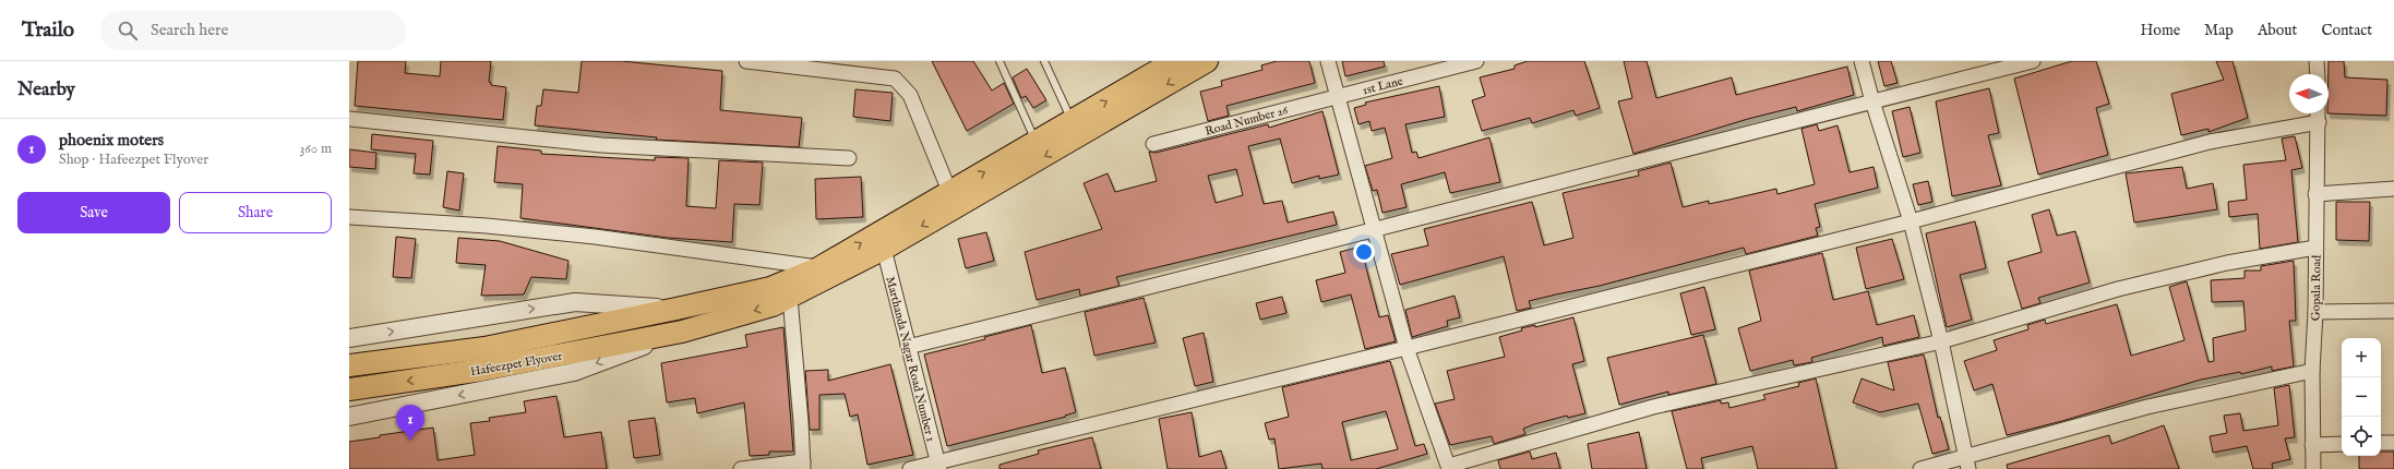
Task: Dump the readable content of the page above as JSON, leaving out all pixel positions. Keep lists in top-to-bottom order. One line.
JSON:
{"streets":{"main road":["Hafeezpet Flyover"],"street":["1st Lane","Road Number 26","Gopala Road","Marthanda Nagar Road Number 1"]},"crossings":[["1st Lane","Road Number 26"],["Marthanda Nagar Road Number 1","Hafeezpet Flyover"]],"north":"left","page":{"header":"Trailo","search":"Search here","nav":["Home","Map","About","Contact"],"heading":"Nearby","list":[{"mark":"1","name":"phoenix moters","note":"Shop · Hafeezpet Flyover","value":"360 m"}],"buttons":["Save","Share"],"map_buttons":["+","−"],"pins":"1"}}
